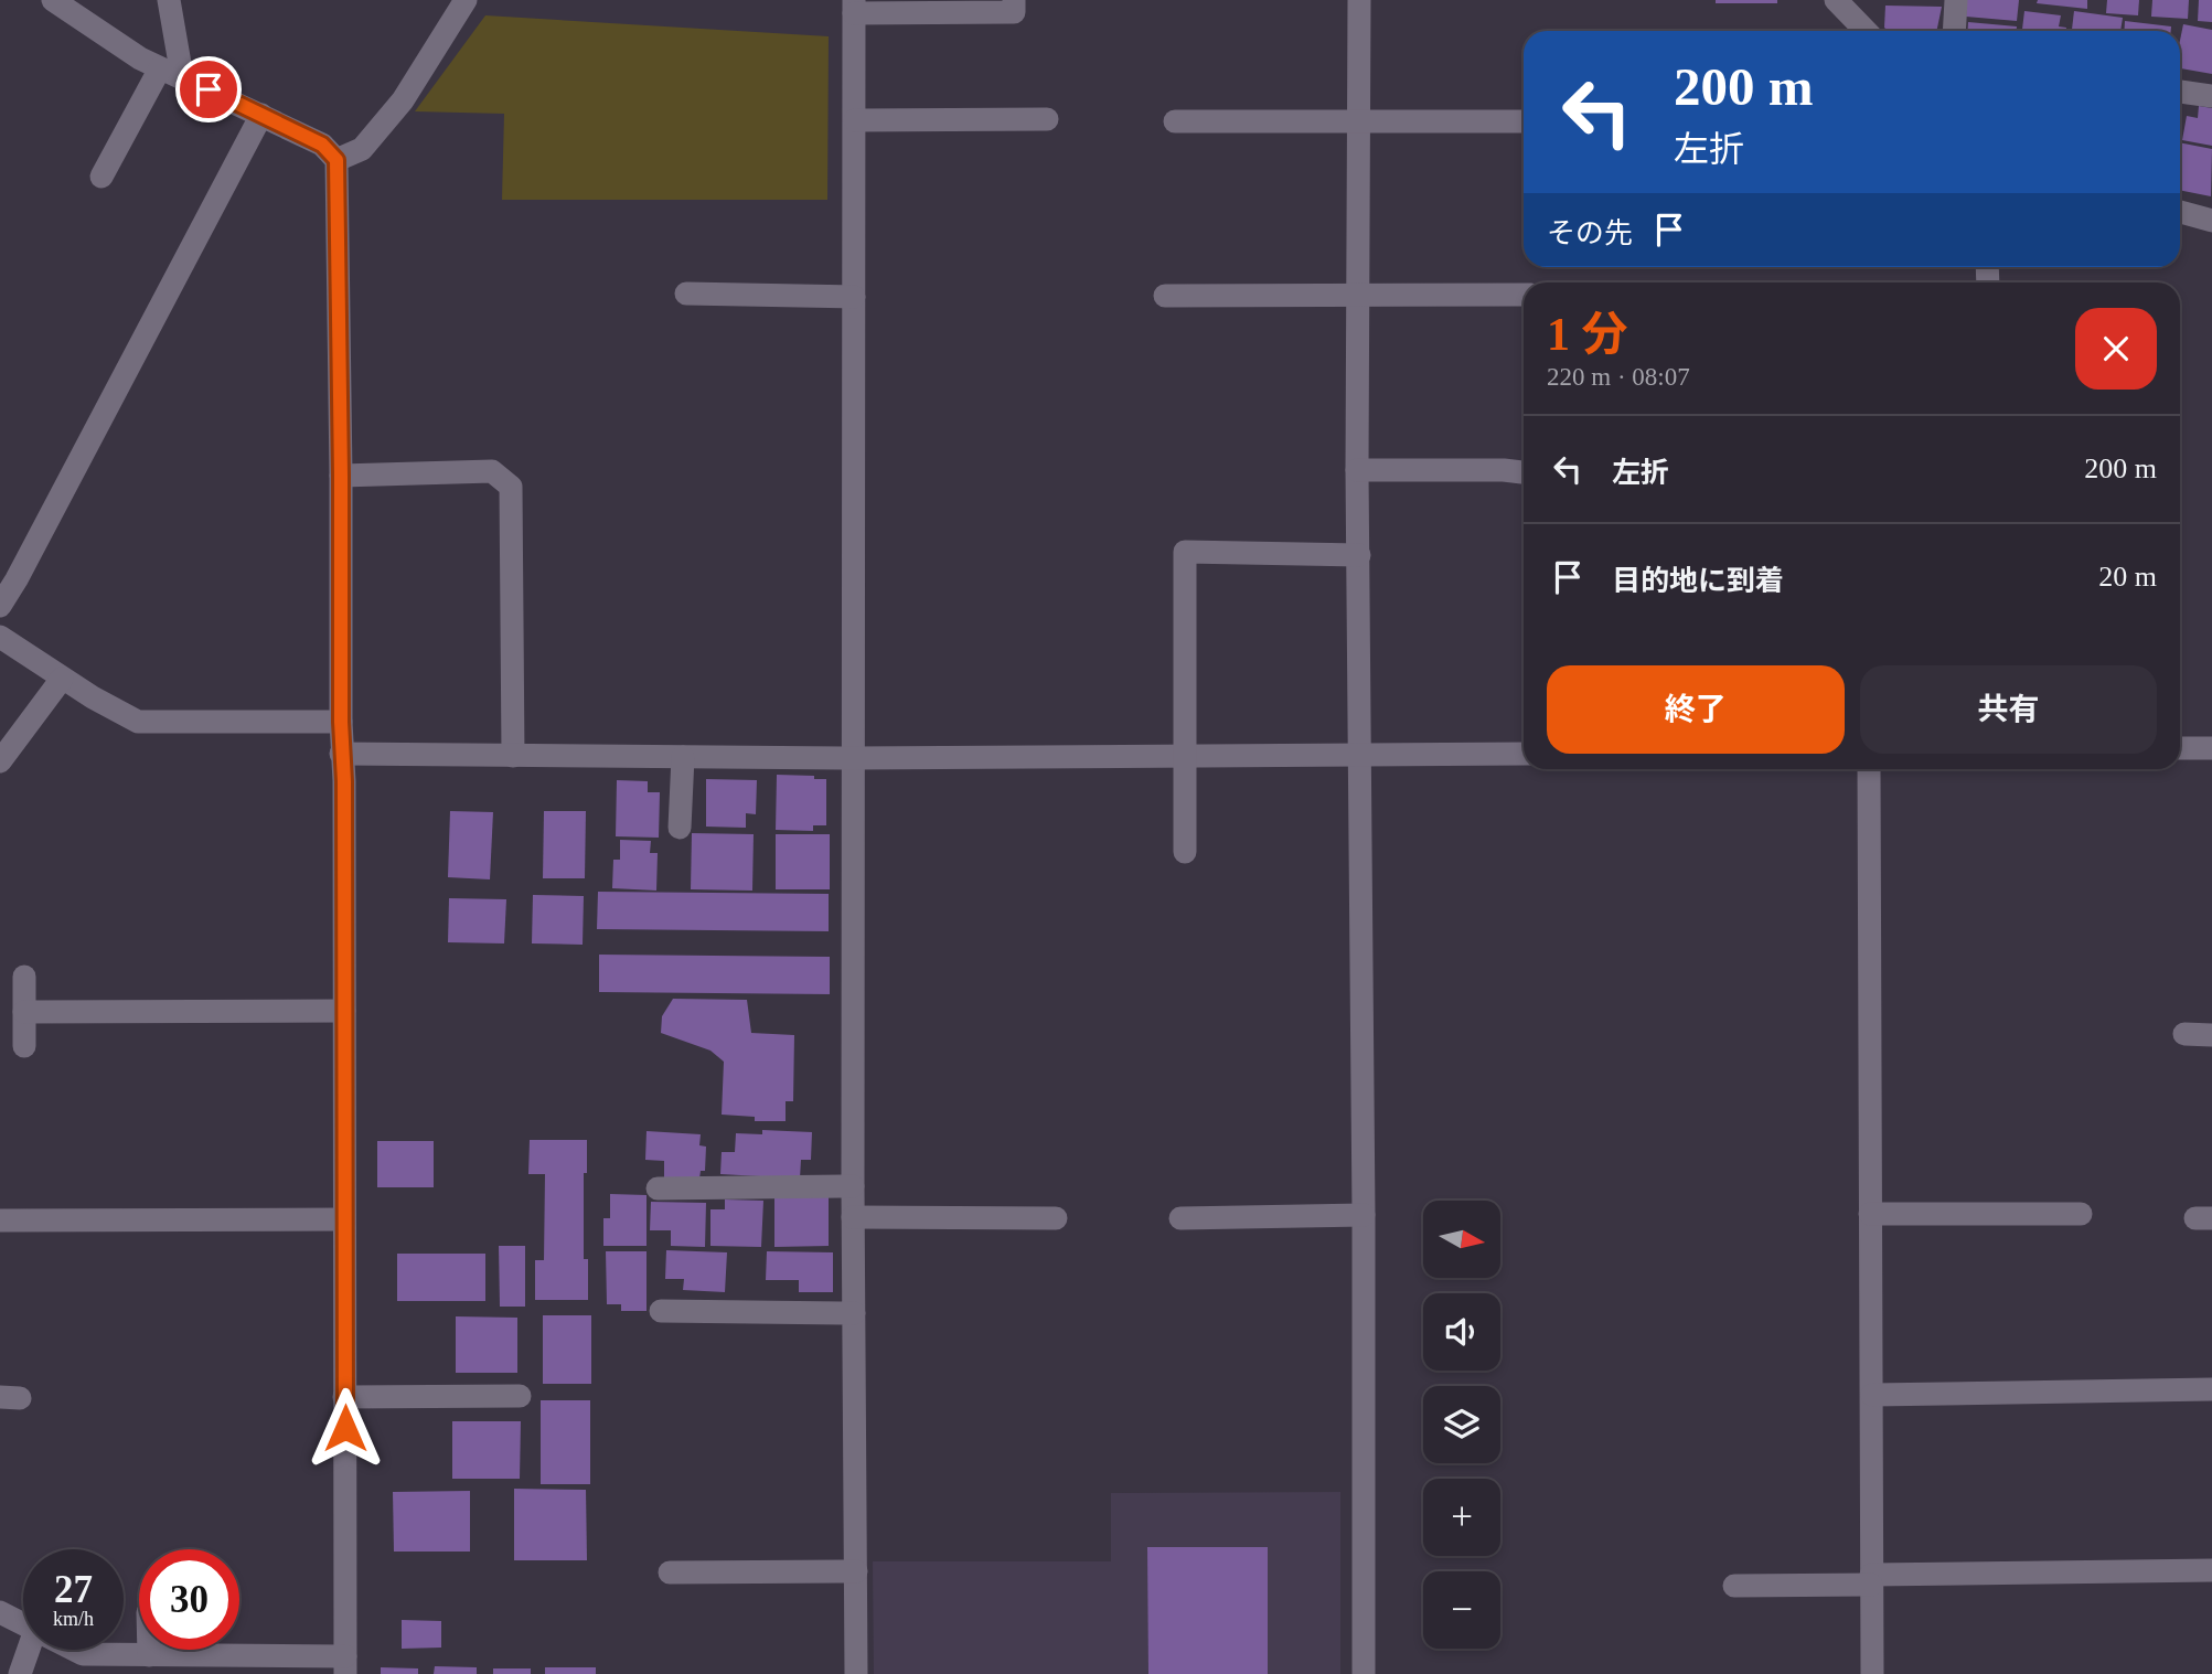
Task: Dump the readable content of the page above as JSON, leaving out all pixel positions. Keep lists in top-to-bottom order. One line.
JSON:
{"north":"right","page":{"turn":["200 m","左折"],"then":"その先","heading":["1 分","220 m · 08:07"],"list":[{"name":"左折","value":"200 m"},{"name":"目的地に到着","value":"20 m"}],"buttons":["終了","共有"],"map_buttons":["+","−"],"speed":"27 km/h","limit":"30"}}
